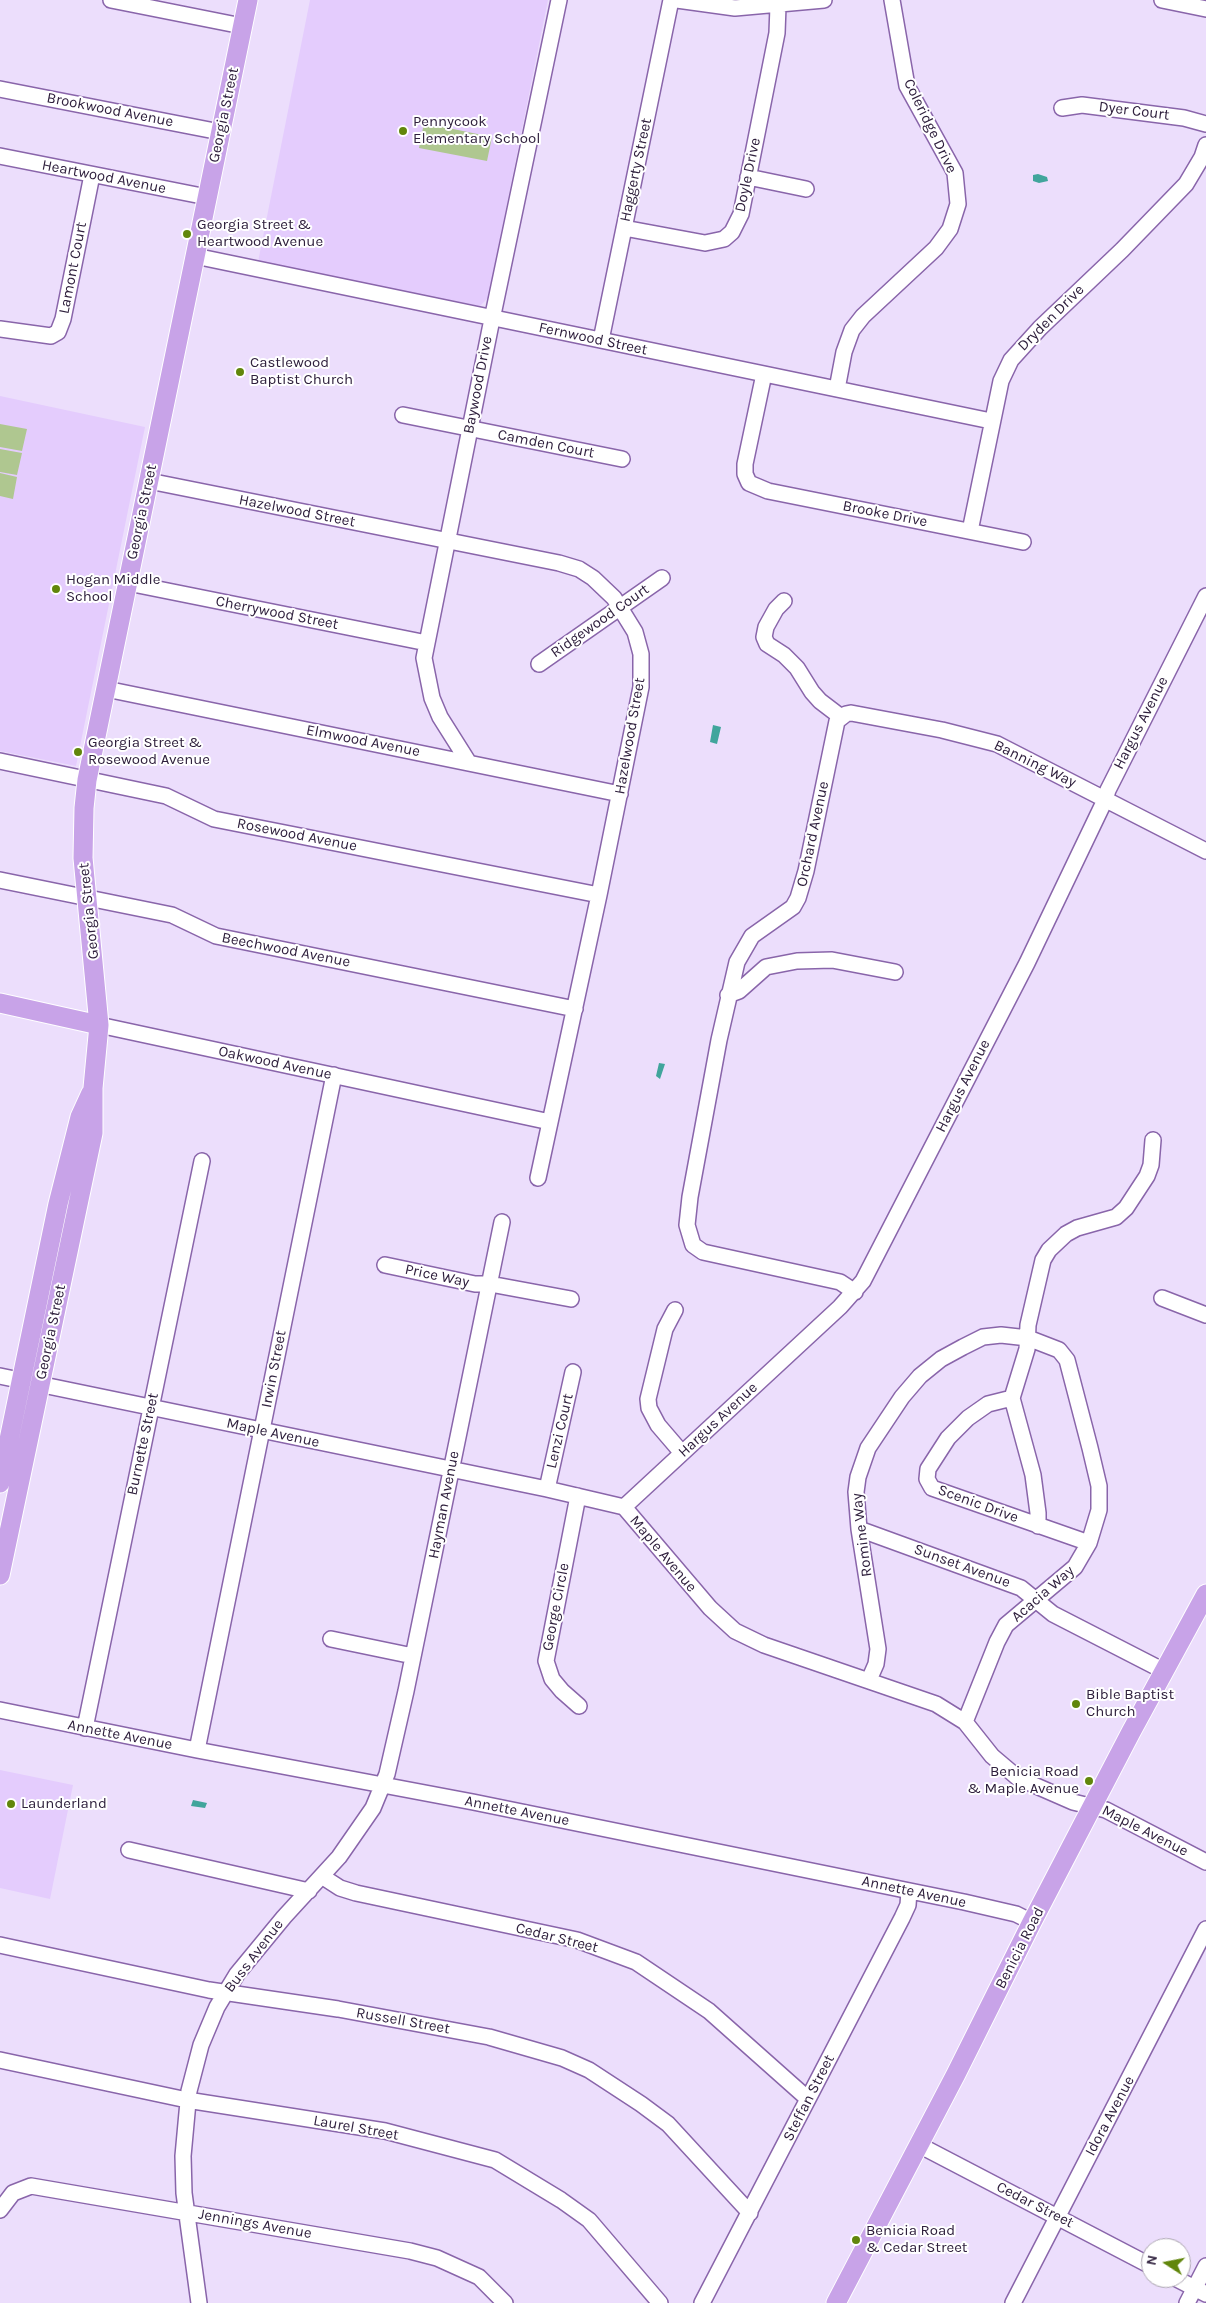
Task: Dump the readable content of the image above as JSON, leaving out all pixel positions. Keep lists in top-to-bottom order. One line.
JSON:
{"streets":{"main road":["Georgia Street","Oakwood Avenue","Benicia Road"],"street":["Brookwood Avenue","Dyer Court","Coleridge Drive","Haggerty Street","Doyle Drive","Heartwood Avenue","Lamont Court","Dryden Drive","Fernwood Street","Baywood Drive","Camden Court","Hazelwood Street","Brooke Drive","Cherrywood Street","Ridgewood Court","Hargus Avenue","Elmwood Avenue","Banning Way","Orchard Avenue","Rosewood Avenue","Beechwood Avenue","Price Way","Irwin Street","Lenzi Court","Maple Avenue","Burnette Street","Scenic Drive","Hayman Avenue","Romine Way","Sunset Avenue","Acacia Way","George Circle","Annette Avenue","Cedar Street","Buss Avenue","Russell Street","Steffan Street","Idora Avenue","Laurel Street","Jennings Avenue"]},"crossings":[["Brookwood Avenue","Georgia Street"],["Georgia Street","Heartwood Avenue"],["Georgia Street","Fernwood Street"],["Georgia Street","Hazelwood Street"],["Georgia Street","Cherrywood Street"],["Georgia Street","Elmwood Avenue"],["Georgia Street","Rosewood Avenue"],["Georgia Street","Beechwood Avenue"],["Georgia Street","Oakwood Avenue"],["Georgia Street","Maple Avenue"],["Coleridge Drive","Fernwood Street"],["Haggerty Street","Doyle Drive"],["Haggerty Street","Fernwood Street"],["Heartwood Avenue","Lamont Court"],["Dryden Drive","Fernwood Street"],["Dryden Drive","Brooke Drive"],["Fernwood Street","Baywood Drive"],["Fernwood Street","Brooke Drive"],["Baywood Drive","Camden Court"],["Baywood Drive","Hazelwood Street"],["Baywood Drive","Cherrywood Street"],["Baywood Drive","Elmwood Avenue"],["Hazelwood Street","Ridgewood Court"],["Hazelwood Street","Elmwood Avenue"],["Hazelwood Street","Rosewood Avenue"],["Hazelwood Street","Beechwood Avenue"],["Hazelwood Street","Oakwood Avenue"],["Hargus Avenue","Banning Way"],["Hargus Avenue","Orchard Avenue"],["Hargus Avenue","Maple Avenue"],["Banning Way","Orchard Avenue"],["Oakwood Avenue","Irwin Street"],["Price Way","Hayman Avenue"],["Irwin Street","Maple Avenue"],["Irwin Street","Annette Avenue"],["Lenzi Court","Maple Avenue"],["Maple Avenue","Burnette Street"],["Maple Avenue","Hayman Avenue"],["Maple Avenue","Romine Way"],["Maple Avenue","Acacia Way"],["Maple Avenue","George Circle"],["Maple Avenue","Benicia Road"],["Burnette Street","Annette Avenue"],["Scenic Drive","Acacia Way"],["Hayman Avenue","Annette Avenue"],["Hayman Avenue","Buss Avenue"],["Romine Way","Sunset Avenue"],["Romine Way","Acacia Way"],["Sunset Avenue","Acacia Way"],["Sunset Avenue","Benicia Road"],["Annette Avenue","Benicia Road"],["Annette Avenue","Buss Avenue"],["Annette Avenue","Steffan Street"],["Cedar Street","Benicia Road"],["Cedar Street","Buss Avenue"],["Cedar Street","Steffan Street"],["Cedar Street","Idora Avenue"],["Buss Avenue","Russell Street"],["Buss Avenue","Laurel Street"],["Buss Avenue","Jennings Avenue"],["Russell Street","Steffan Street"]],"places":["Pennycook Elementary School","Georgia Street & Heartwood Avenue","Castlewood Baptist Church","Hogan Middle School","Georgia Street & Rosewood Avenue","Bible Baptist Church","Benicia Road & Maple Avenue","Launderland","Benicia Road & Cedar Street"],"north":"left"}
